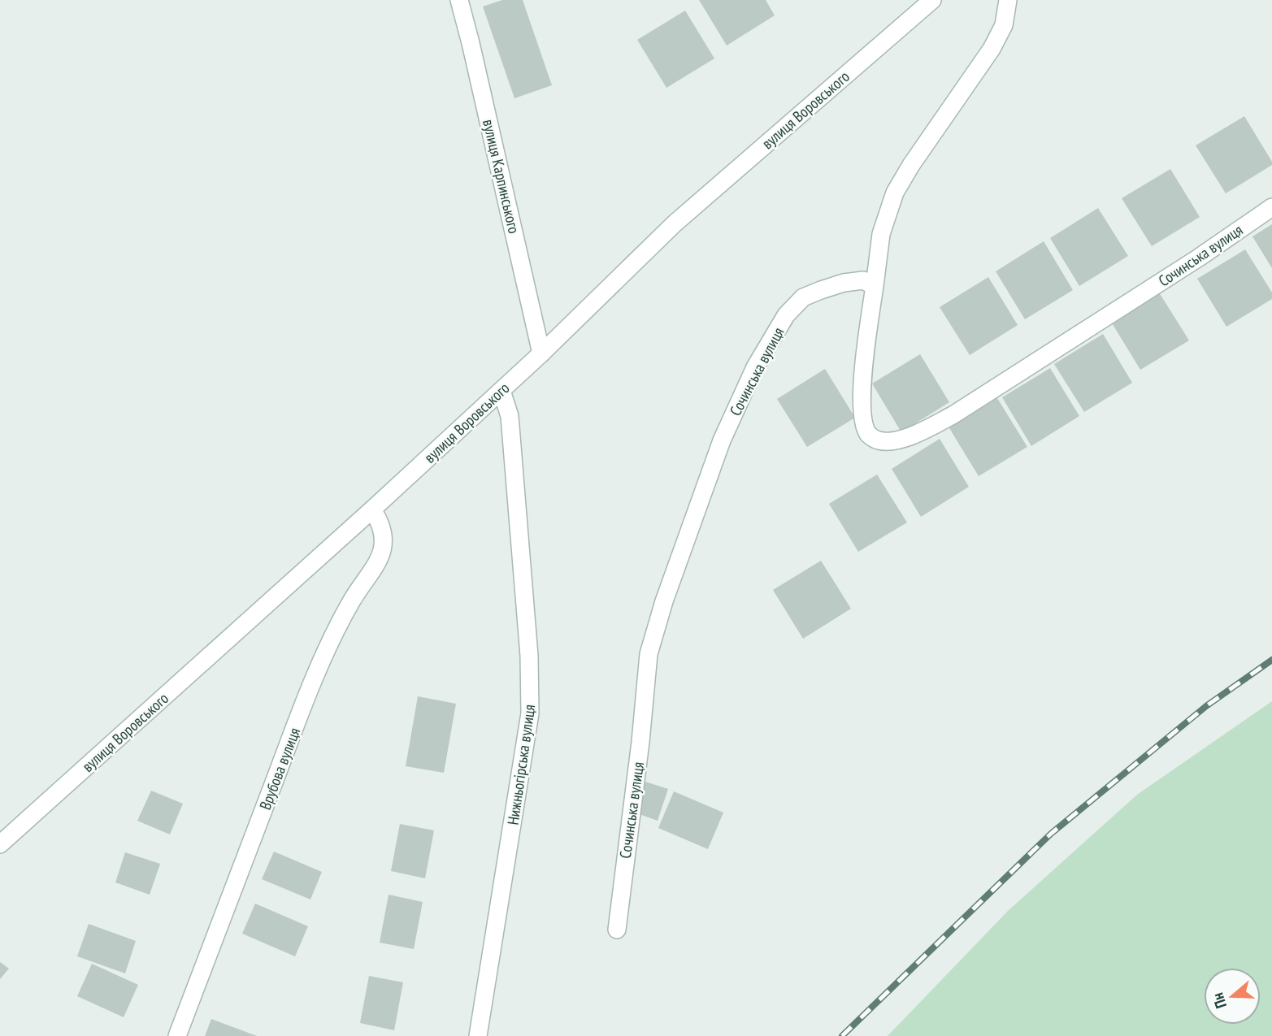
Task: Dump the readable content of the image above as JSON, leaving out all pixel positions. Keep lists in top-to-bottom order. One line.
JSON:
{"streets":{"street":["вулиця Воровського","вулиця Карпинського","Сочинська вулиця","Нижньогірська вулиця","Врубова вулиця"]},"crossings":[["вулиця Воровського","вулиця Карпинського"],["вулиця Воровського","Нижньогірська вулиця"],["вулиця Воровського","Врубова вулиця"]],"north":"left"}
